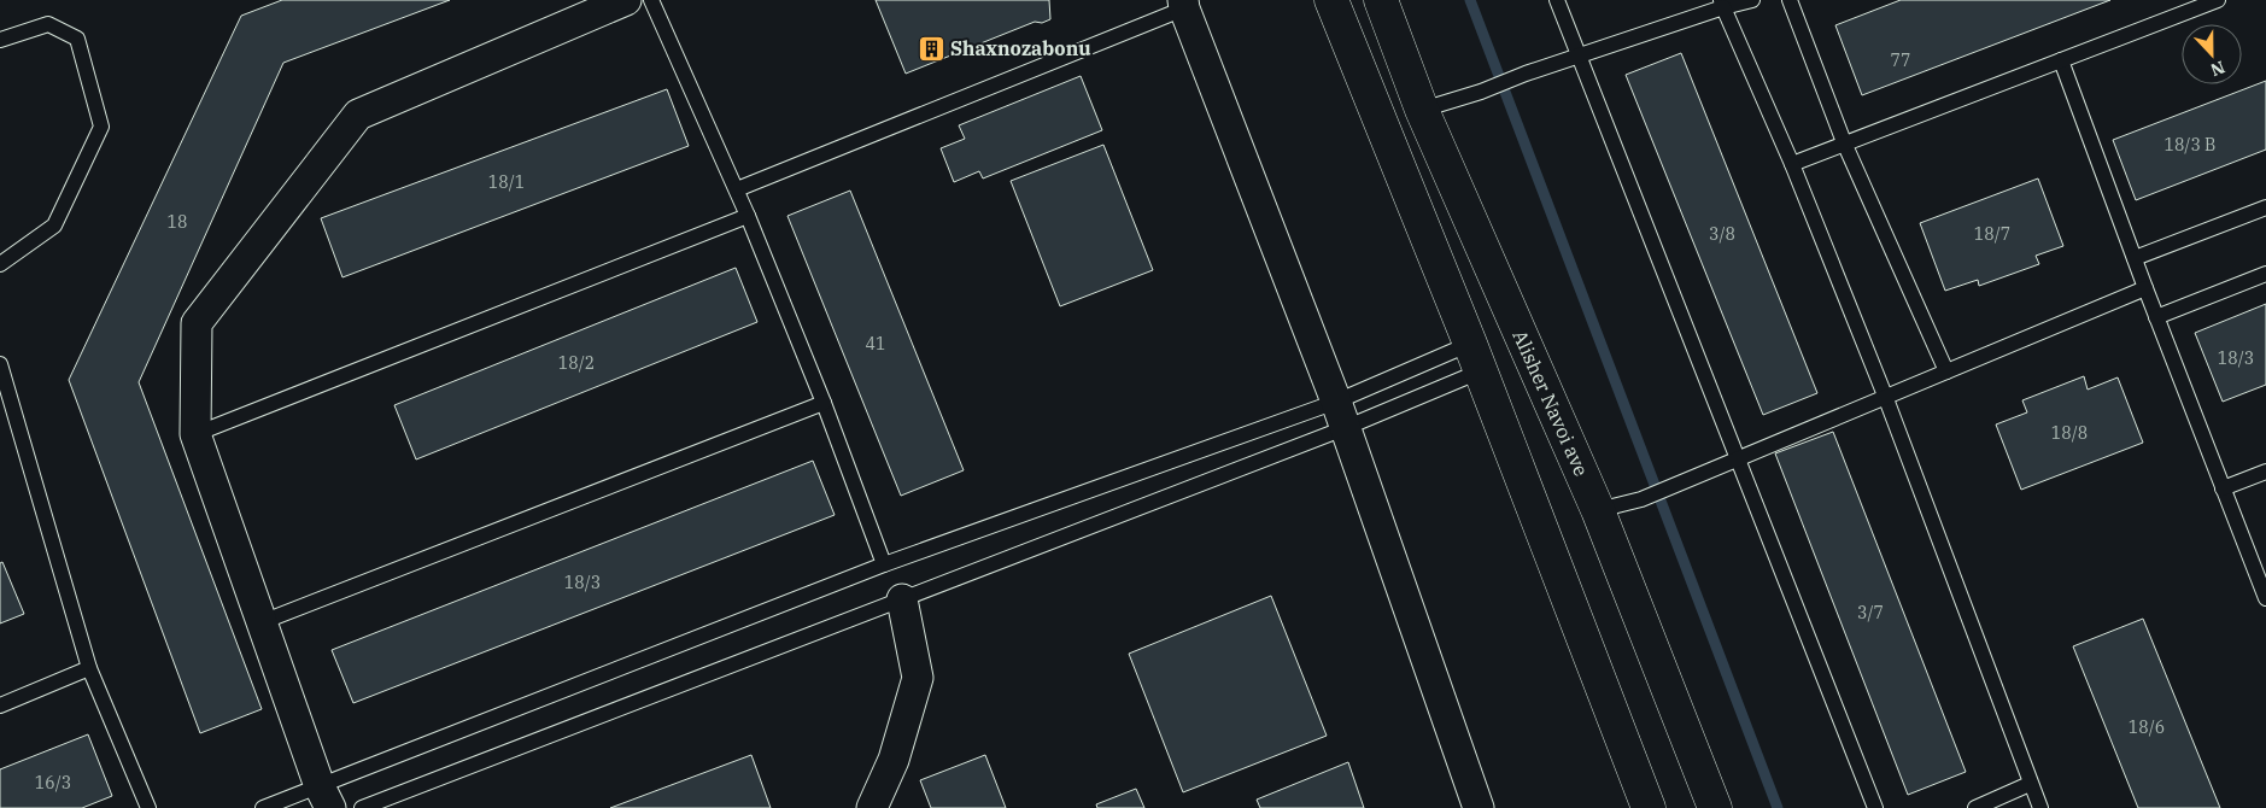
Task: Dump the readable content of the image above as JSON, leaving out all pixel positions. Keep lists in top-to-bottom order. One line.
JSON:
{"streets":{"main road":["Alisher Navoi ave"]},"places":{"building":["Shaxnozabonu"]},"house_numbers":["77","18/3 B","18/1","18","3/8","18/7","41","18/3","18/2","18/8","18/3","3/7","18/6","16/3"],"north":"bottom"}
